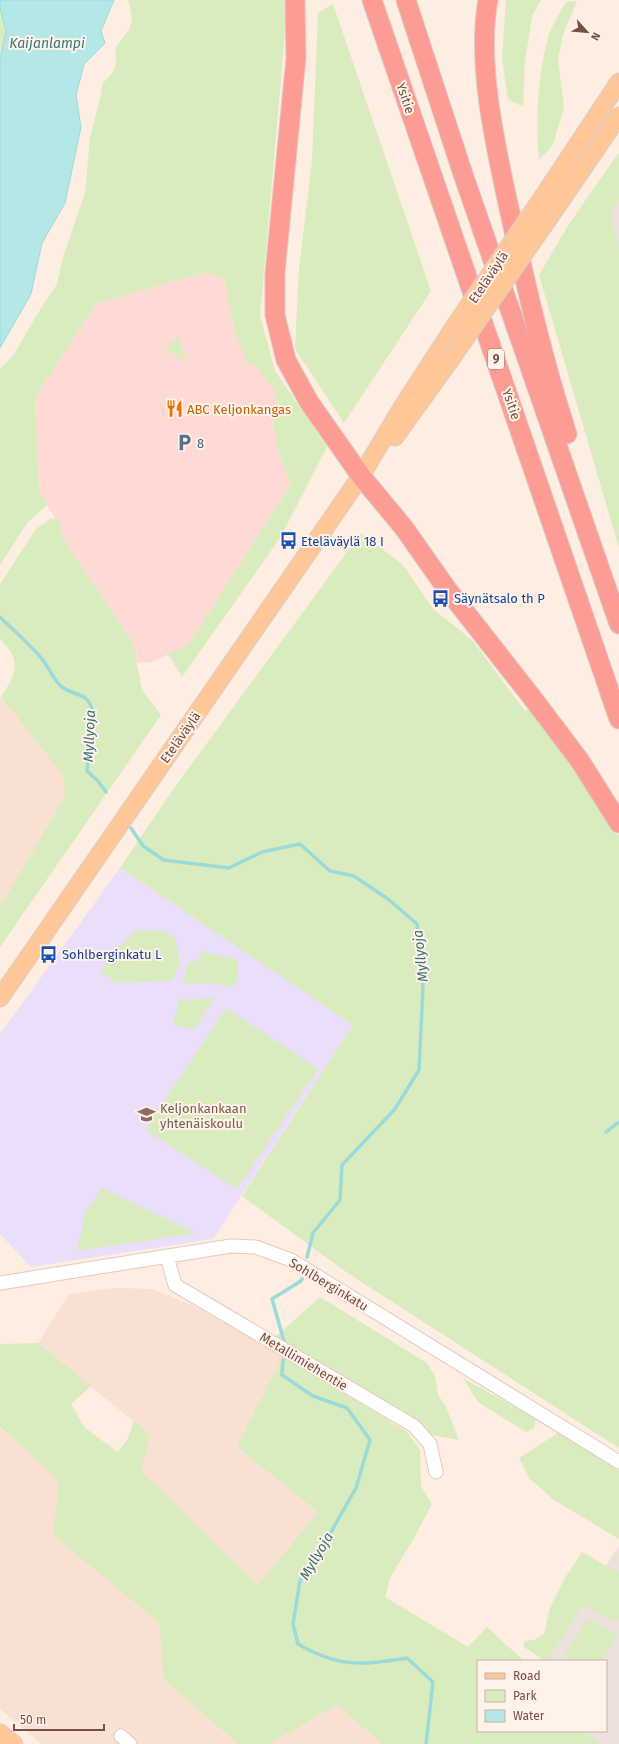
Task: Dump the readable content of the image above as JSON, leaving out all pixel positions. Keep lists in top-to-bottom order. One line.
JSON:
{"streets":{"highway":["Ysitie","9"],"main road":["Eteläväylä"],"street":["Sohlberginkatu","Metallimiehentie"]},"crossings":[["Sohlberginkatu","Metallimiehentie"]],"water":["Kaijanlampi","Myllyoja"],"places":{"restaurant":["ABC Keljonkangas"],"parking":["8"],"bus stop":["Eteläväylä 18 I","Säynätsalo th P","Sohlberginkatu L"],"school or university":["Keljonkankaan yhtenäiskoulu"]},"legend":["Road","Park","Water"],"scale_bar":"50 m","north":"bottom right"}
